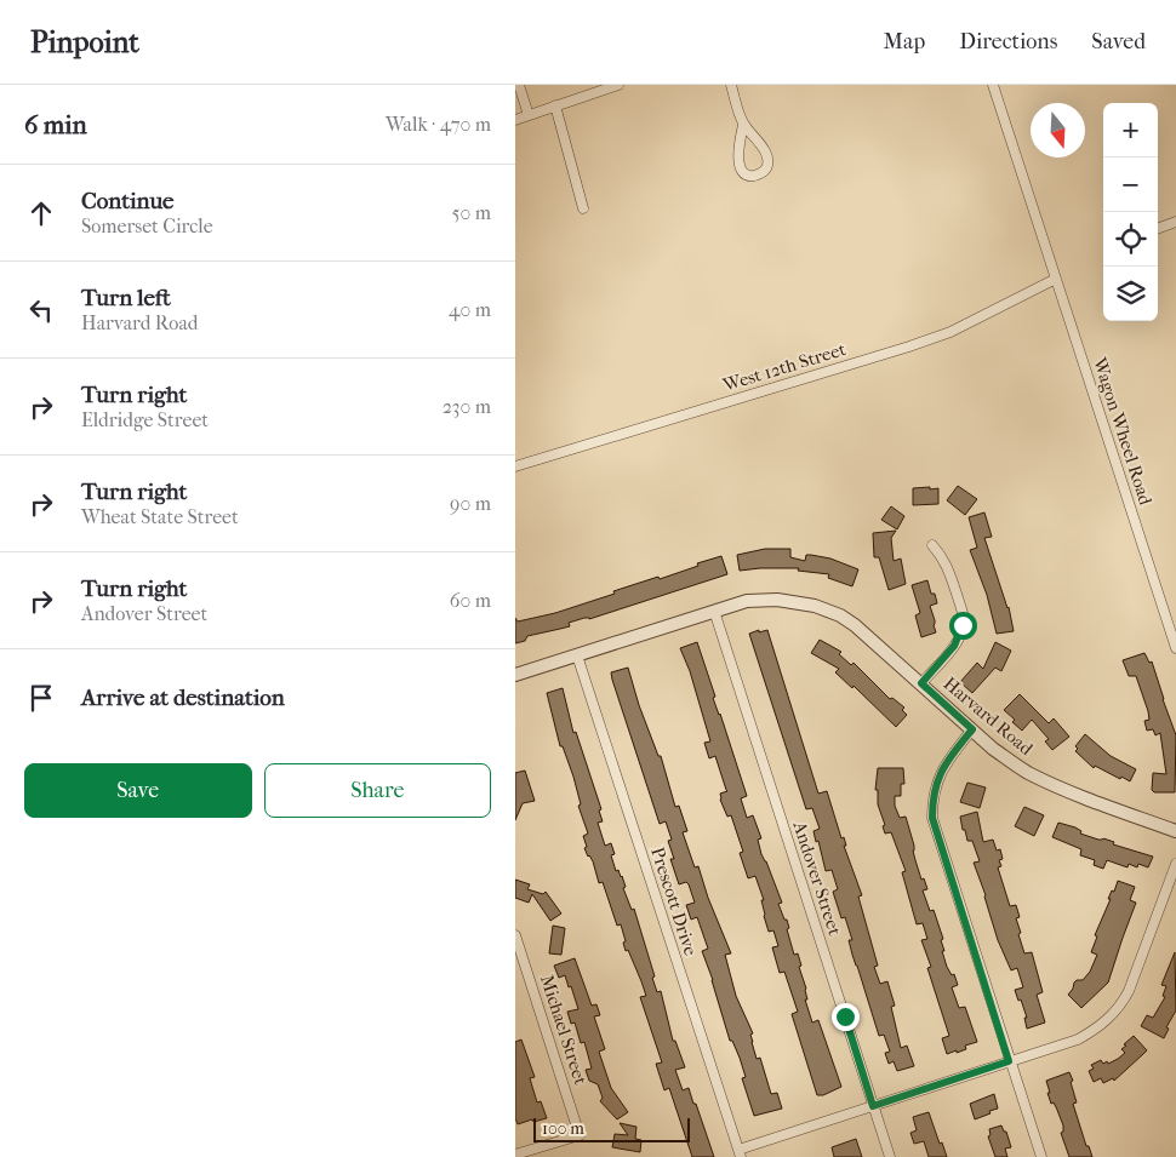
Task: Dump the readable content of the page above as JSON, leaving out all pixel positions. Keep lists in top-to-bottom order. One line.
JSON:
{"streets":{"street":["West 12th Street","Wagon Wheel Road","Harvard Road","Andover Street","Prescott Drive","Michael Street"]},"crossings":[["West 12th Street","Wagon Wheel Road"],["Harvard Road","Andover Street"],["Harvard Road","Prescott Drive"]],"scale_bar":"100 m","north":"bottom","page":{"header":"Pinpoint","nav":["Map","Directions","Saved"],"heading":["6 min","Walk · 470 m"],"map_buttons":["+","−"],"list":[["Continue","Somerset Circle","50 m"],["Turn left","Harvard Road","40 m"],["Turn right","Eldridge Street","230 m"],["Turn right","Wheat State Street","90 m"],["Turn right","Andover Street","60 m"],"Arrive at destination"],"buttons":["Save","Share"],"scale":"100 m"}}
